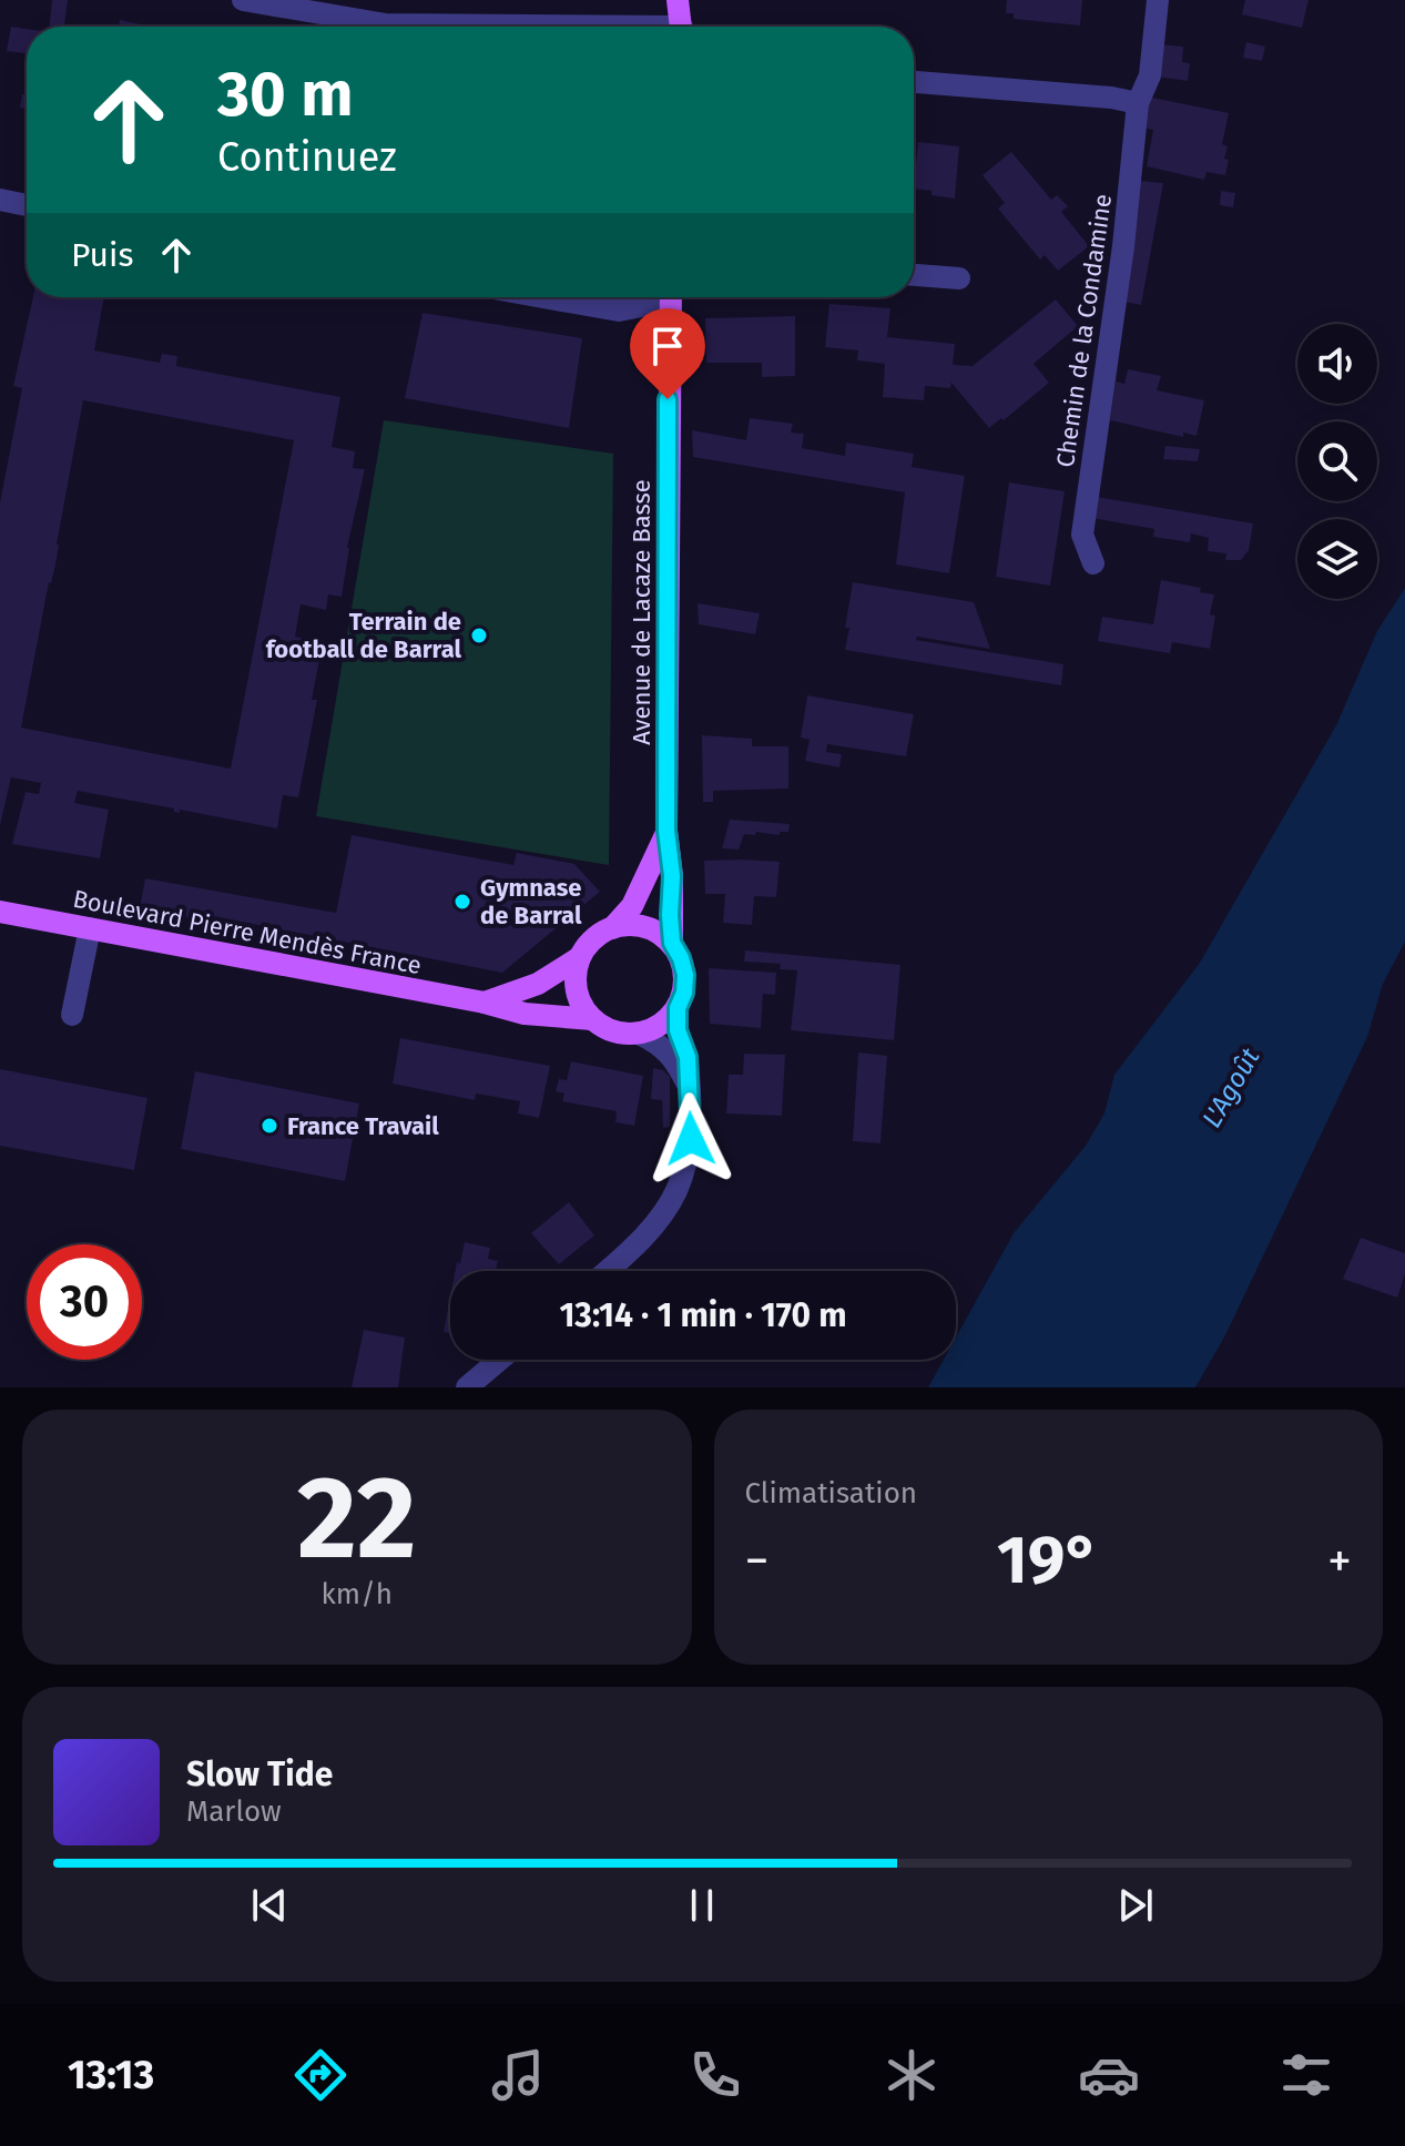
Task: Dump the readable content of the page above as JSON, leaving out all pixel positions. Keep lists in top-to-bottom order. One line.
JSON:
{"streets":{"main road":["Avenue de Lacaze Basse","Boulevard Pierre Mendès France"],"street":["Chemin de la Condamine"]},"crossings":[["Avenue de Lacaze Basse","Boulevard Pierre Mendès France"]],"water":["L'Agoût"],"places":["Terrain de football de Barral","Gymnase de Barral","France Travail"],"page":{"turn":["30 m","Continuez"],"then":"Puis","limit":"30","trip":"13:14 · 1 min · 170 m","tile":[["22","km/h"],"Climatisation"],"heat":["−","19°","+"],"song":["Slow Tide","Marlow"],"tabs":"13:13"}}
